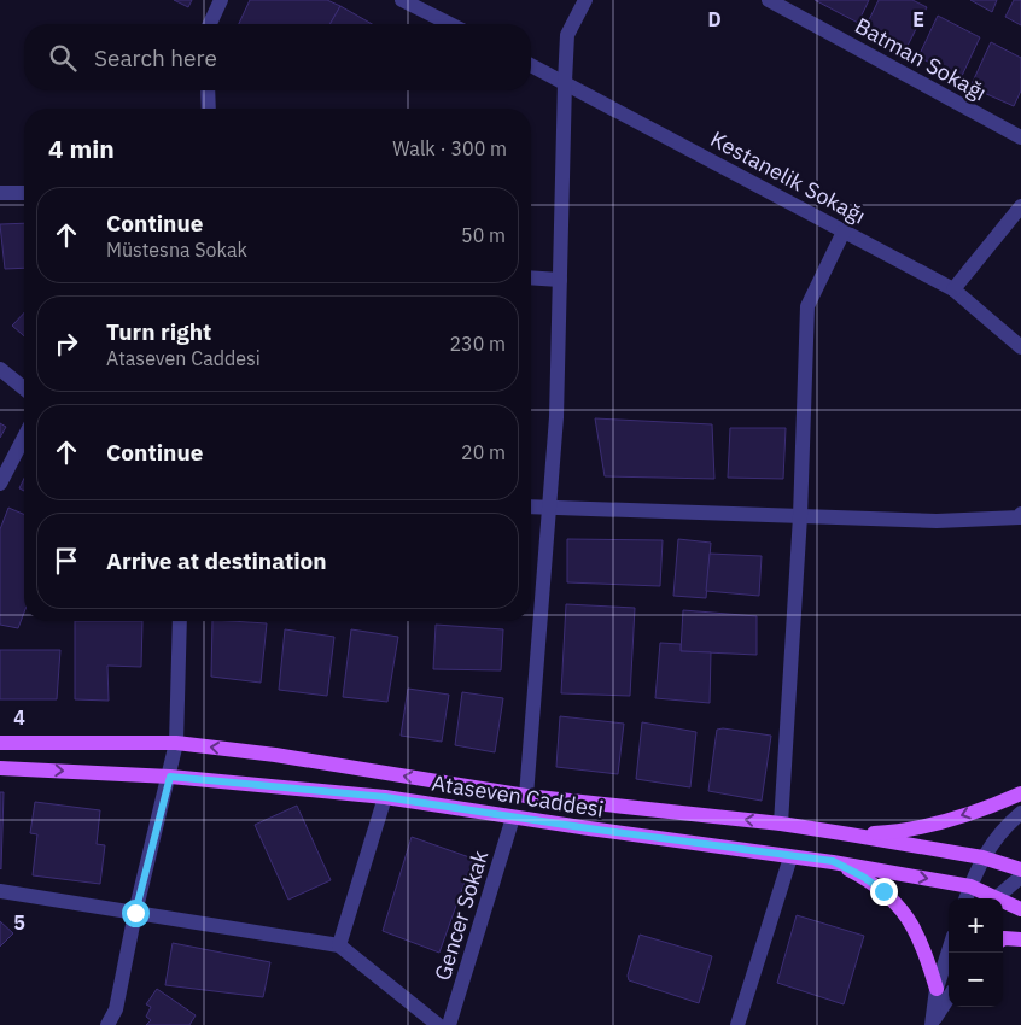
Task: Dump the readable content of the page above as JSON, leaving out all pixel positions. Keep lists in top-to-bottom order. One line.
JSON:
{"streets":{"main road":["Ataseven Caddesi"],"street":["Batman Sokağı","Kestanelik Sokağı","Gencer Sokak"]},"crossings":[["Ataseven Caddesi","Gencer Sokak"]],"page":{"search":"Search here","heading":["4 min","Walk · 300 m"],"list":[["Continue","Müstesna Sokak","50 m"],["Turn right","Ataseven Caddesi","230 m"],["Continue","20 m"],"Arrive at destination"],"map_buttons":["+","−"]},"grid":{"columns":["D","E"],"rows":["4","5"]}}
